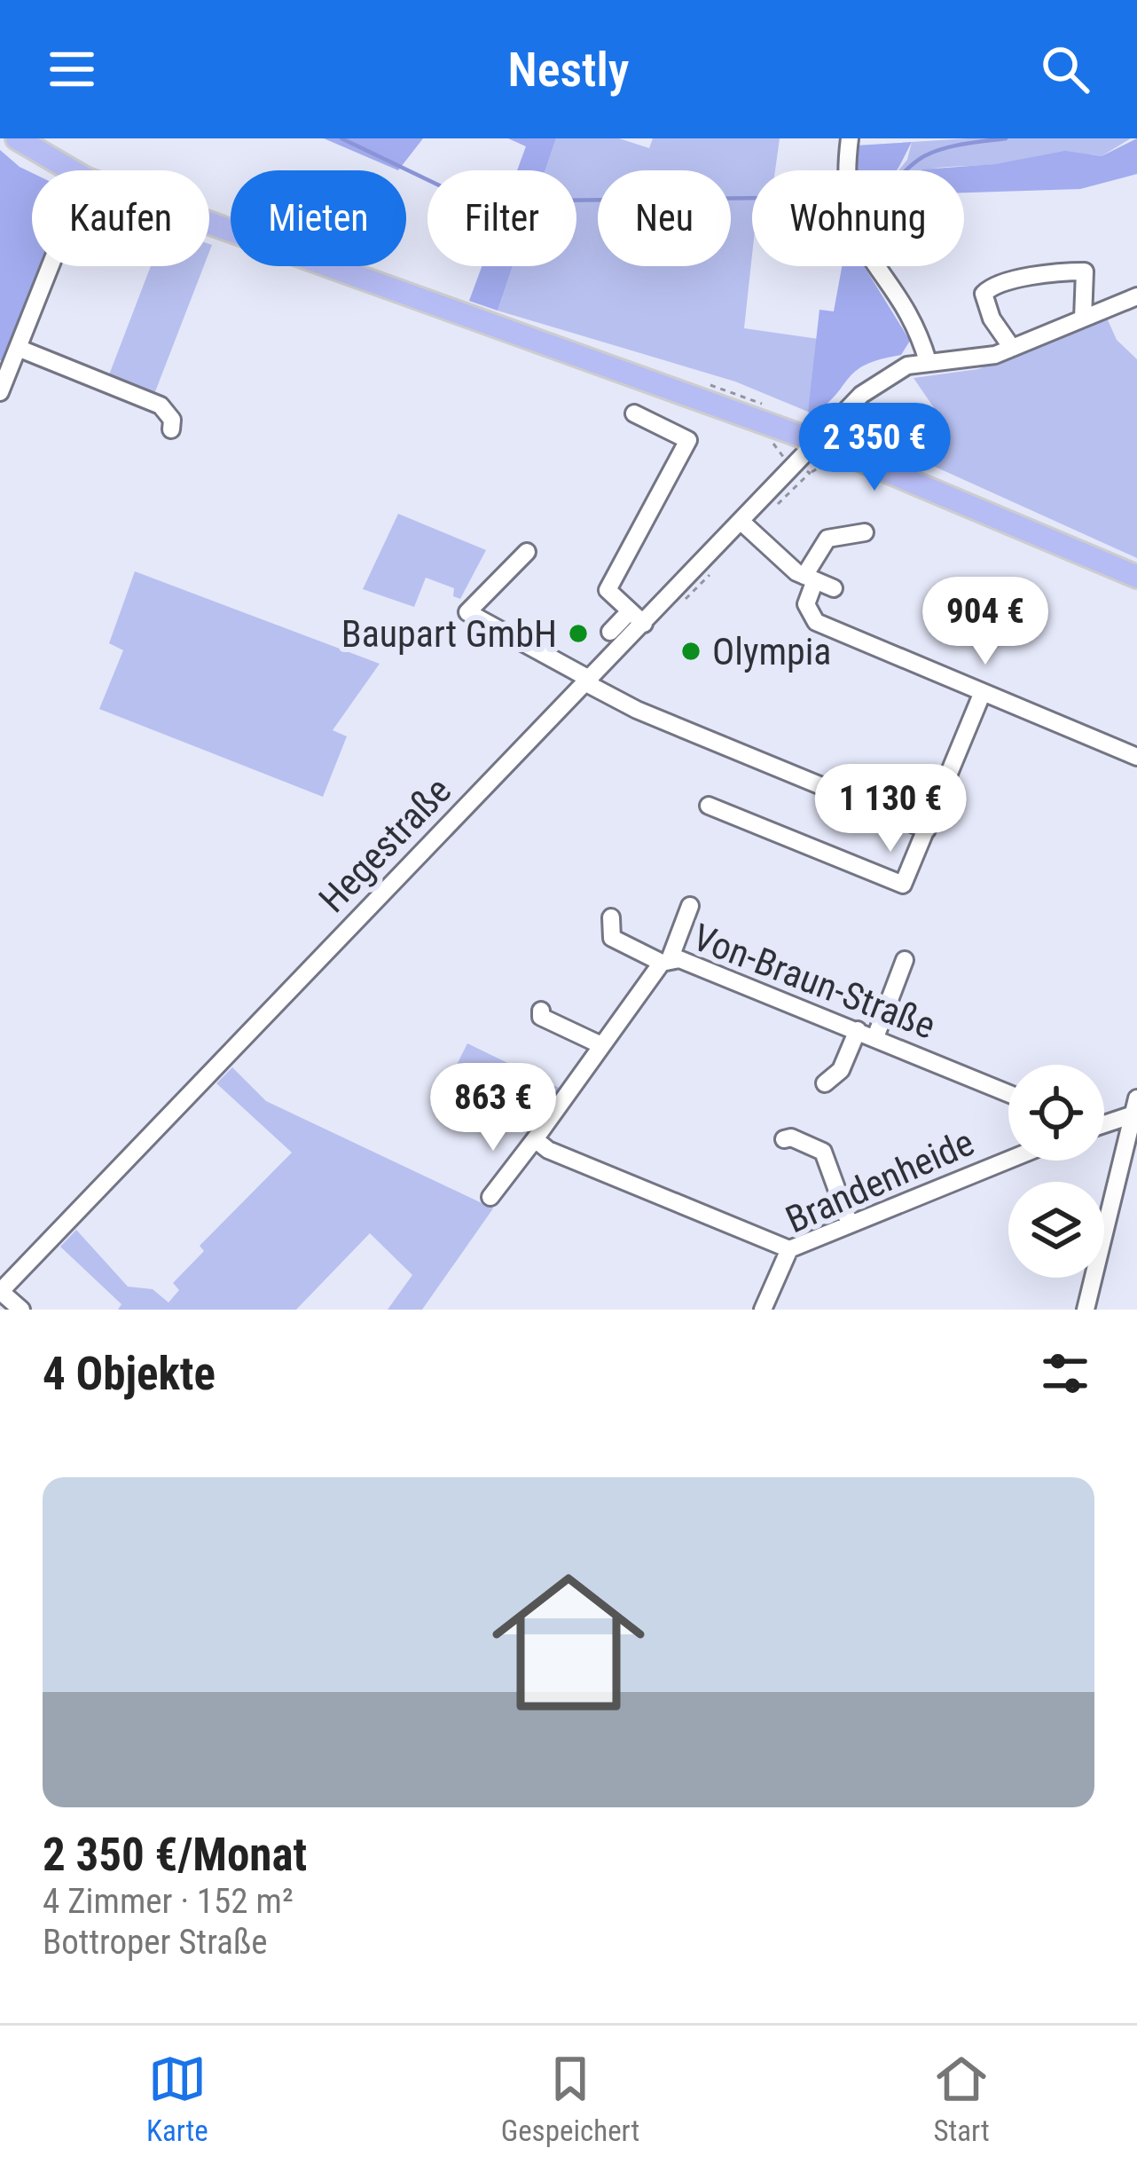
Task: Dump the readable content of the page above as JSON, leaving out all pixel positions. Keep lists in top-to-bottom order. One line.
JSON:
{"streets":{"street":["Hegestraße","Von-Braun-Straße","Brandenheide"]},"places":["Baupart GmbH","Olympia"],"page":{"header":"Nestly","chip":["Kaufen","Mieten","Filter","Neu","Wohnung"],"price":["2 350 €","904 €","1 130 €","863 €"],"heading":"4 Objekte","list":[{"name":"2 350 €/Monat","note":"4 Zimmer · 152 m² · Bottroper Straße"}],"tabs":["Karte","Gespeichert","Start"]}}
